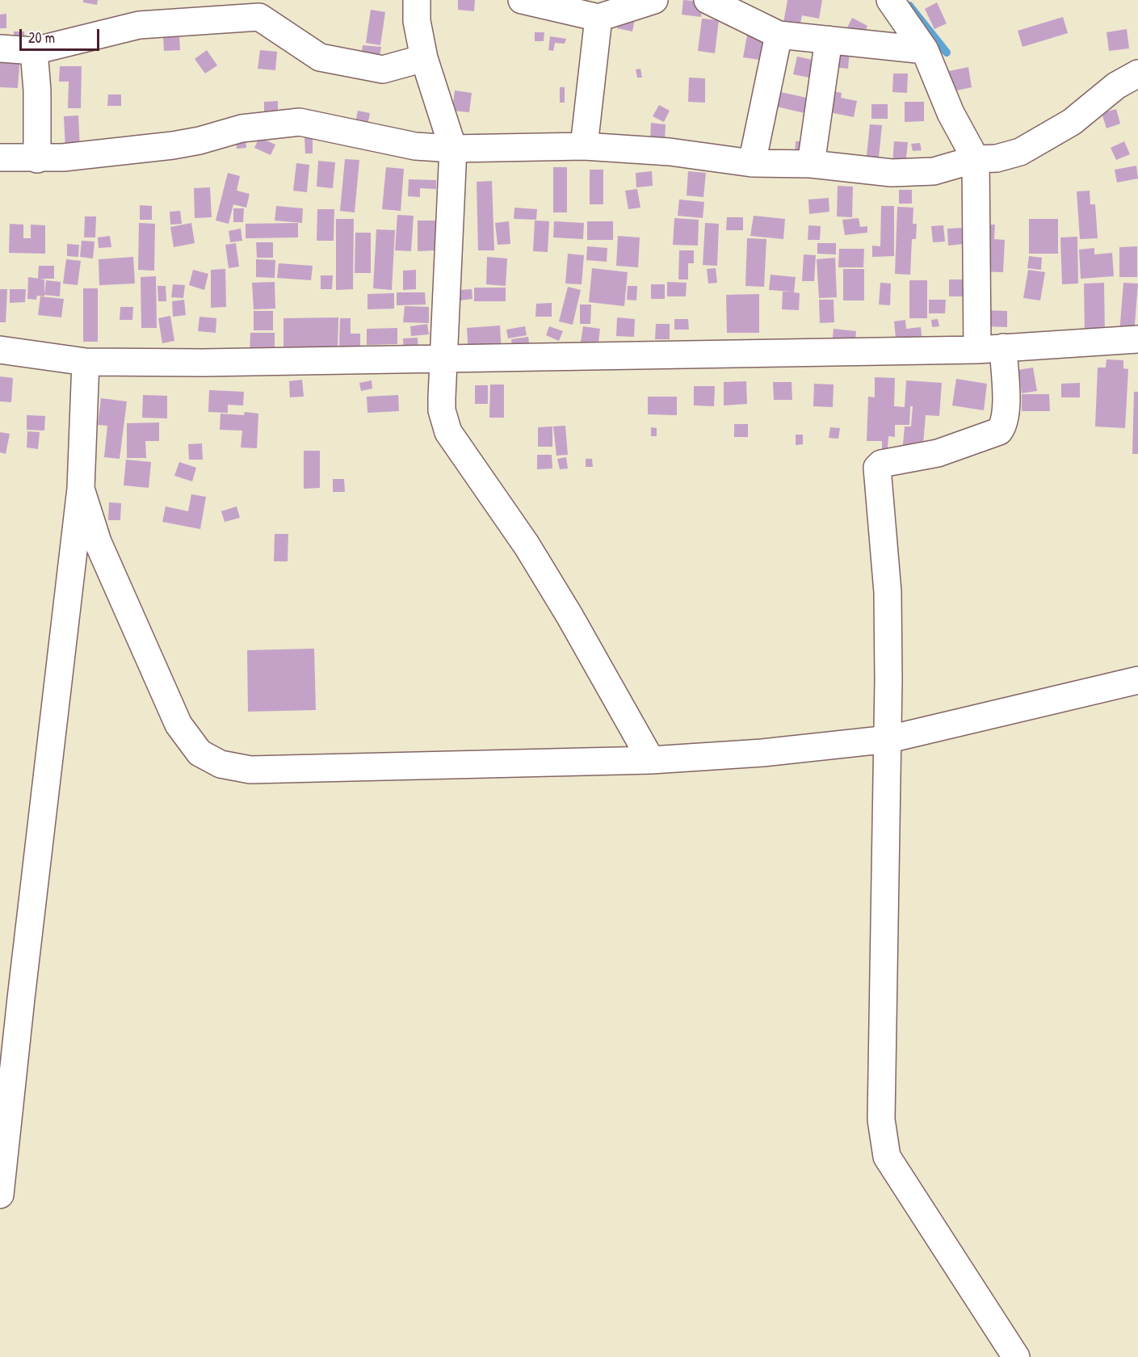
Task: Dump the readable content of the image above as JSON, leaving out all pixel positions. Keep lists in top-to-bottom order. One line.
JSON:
{"scale_bar":"20 m"}
